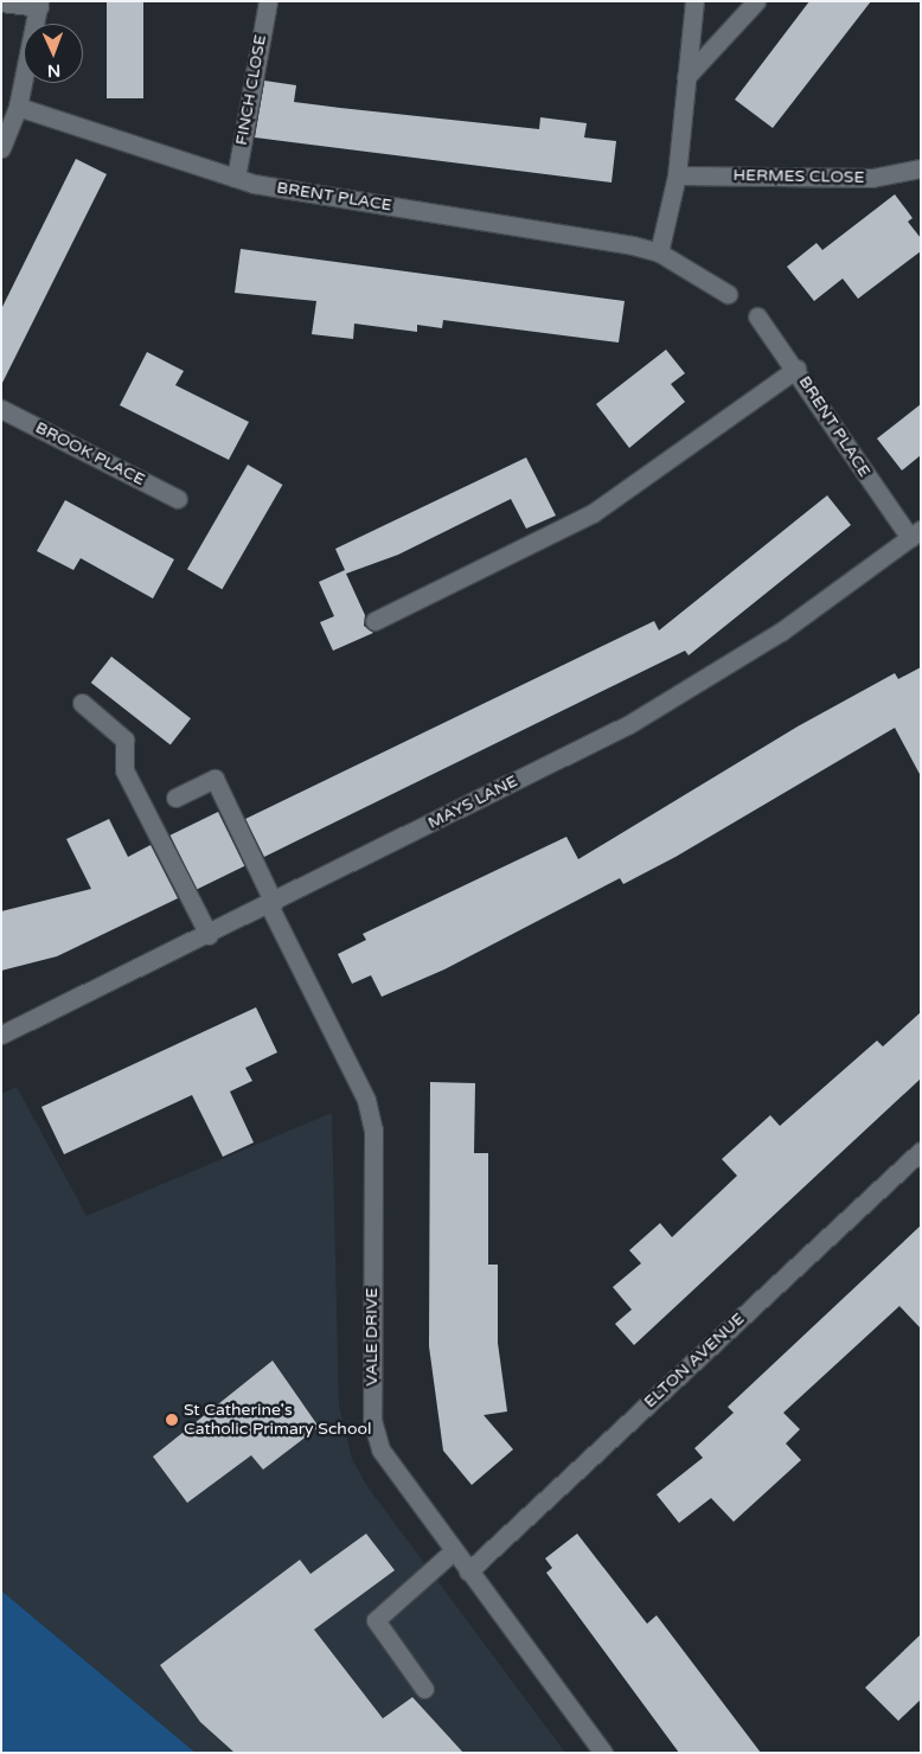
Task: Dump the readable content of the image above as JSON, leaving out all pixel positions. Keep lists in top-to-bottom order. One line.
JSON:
{"streets":{"street":["FINCH CLOSE","HERMES CLOSE","BRENT PLACE","BROOK PLACE","MAYS LANE","VALE DRIVE","ELTON AVENUE"]},"crossings":[["FINCH CLOSE","BRENT PLACE"],["BRENT PLACE","MAYS LANE"],["MAYS LANE","VALE DRIVE"],["VALE DRIVE","ELTON AVENUE"]],"places":["St Catherine's Catholic Primary School"],"north":"bottom"}
